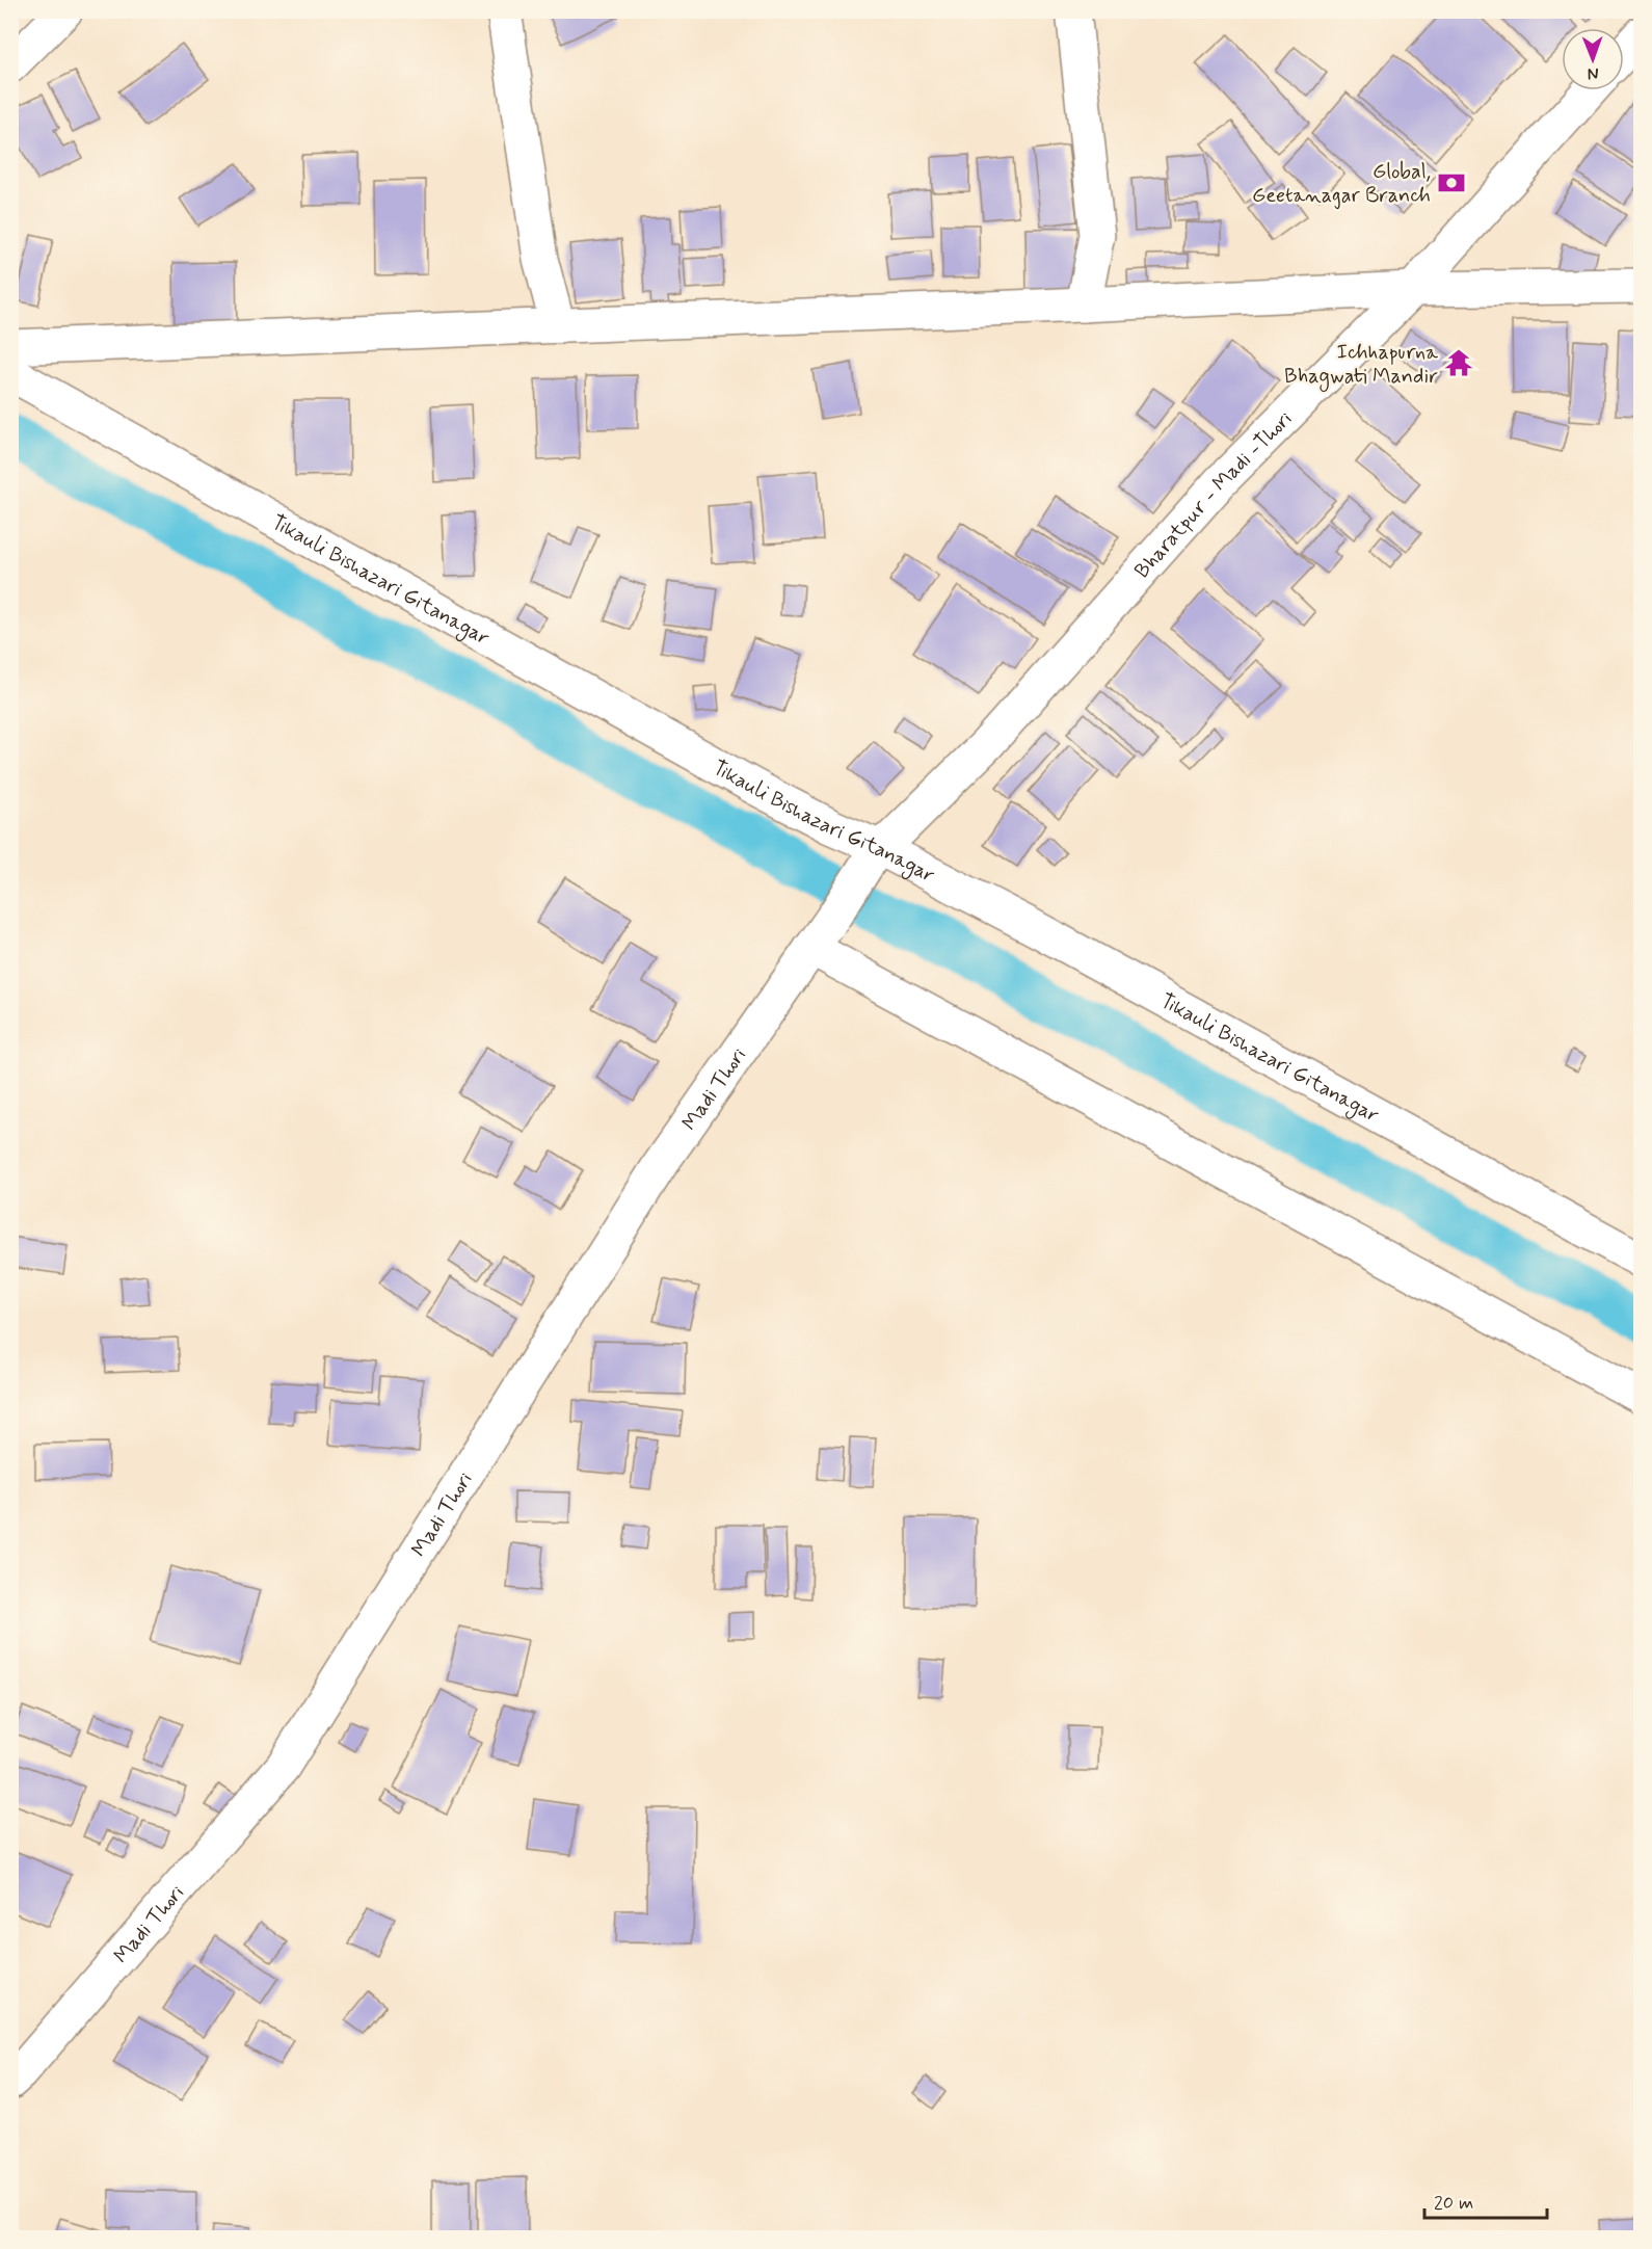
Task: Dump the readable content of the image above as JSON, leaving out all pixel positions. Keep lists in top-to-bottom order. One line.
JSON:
{"streets":{"street":["Bharatpur - Madi -Thori","Tikauli Bishazari Gitanagar","Madi Thori"]},"crossings":[["Bharatpur - Madi -Thori","Tikauli Bishazari Gitanagar"],["Bharatpur - Madi -Thori","Madi Thori"]],"places":{"bank":["Global, Geetanagar Branch"],"temple":["Ichhapurna Bhagwati Mandir"]},"scale_bar":"20 m","north":"bottom"}
